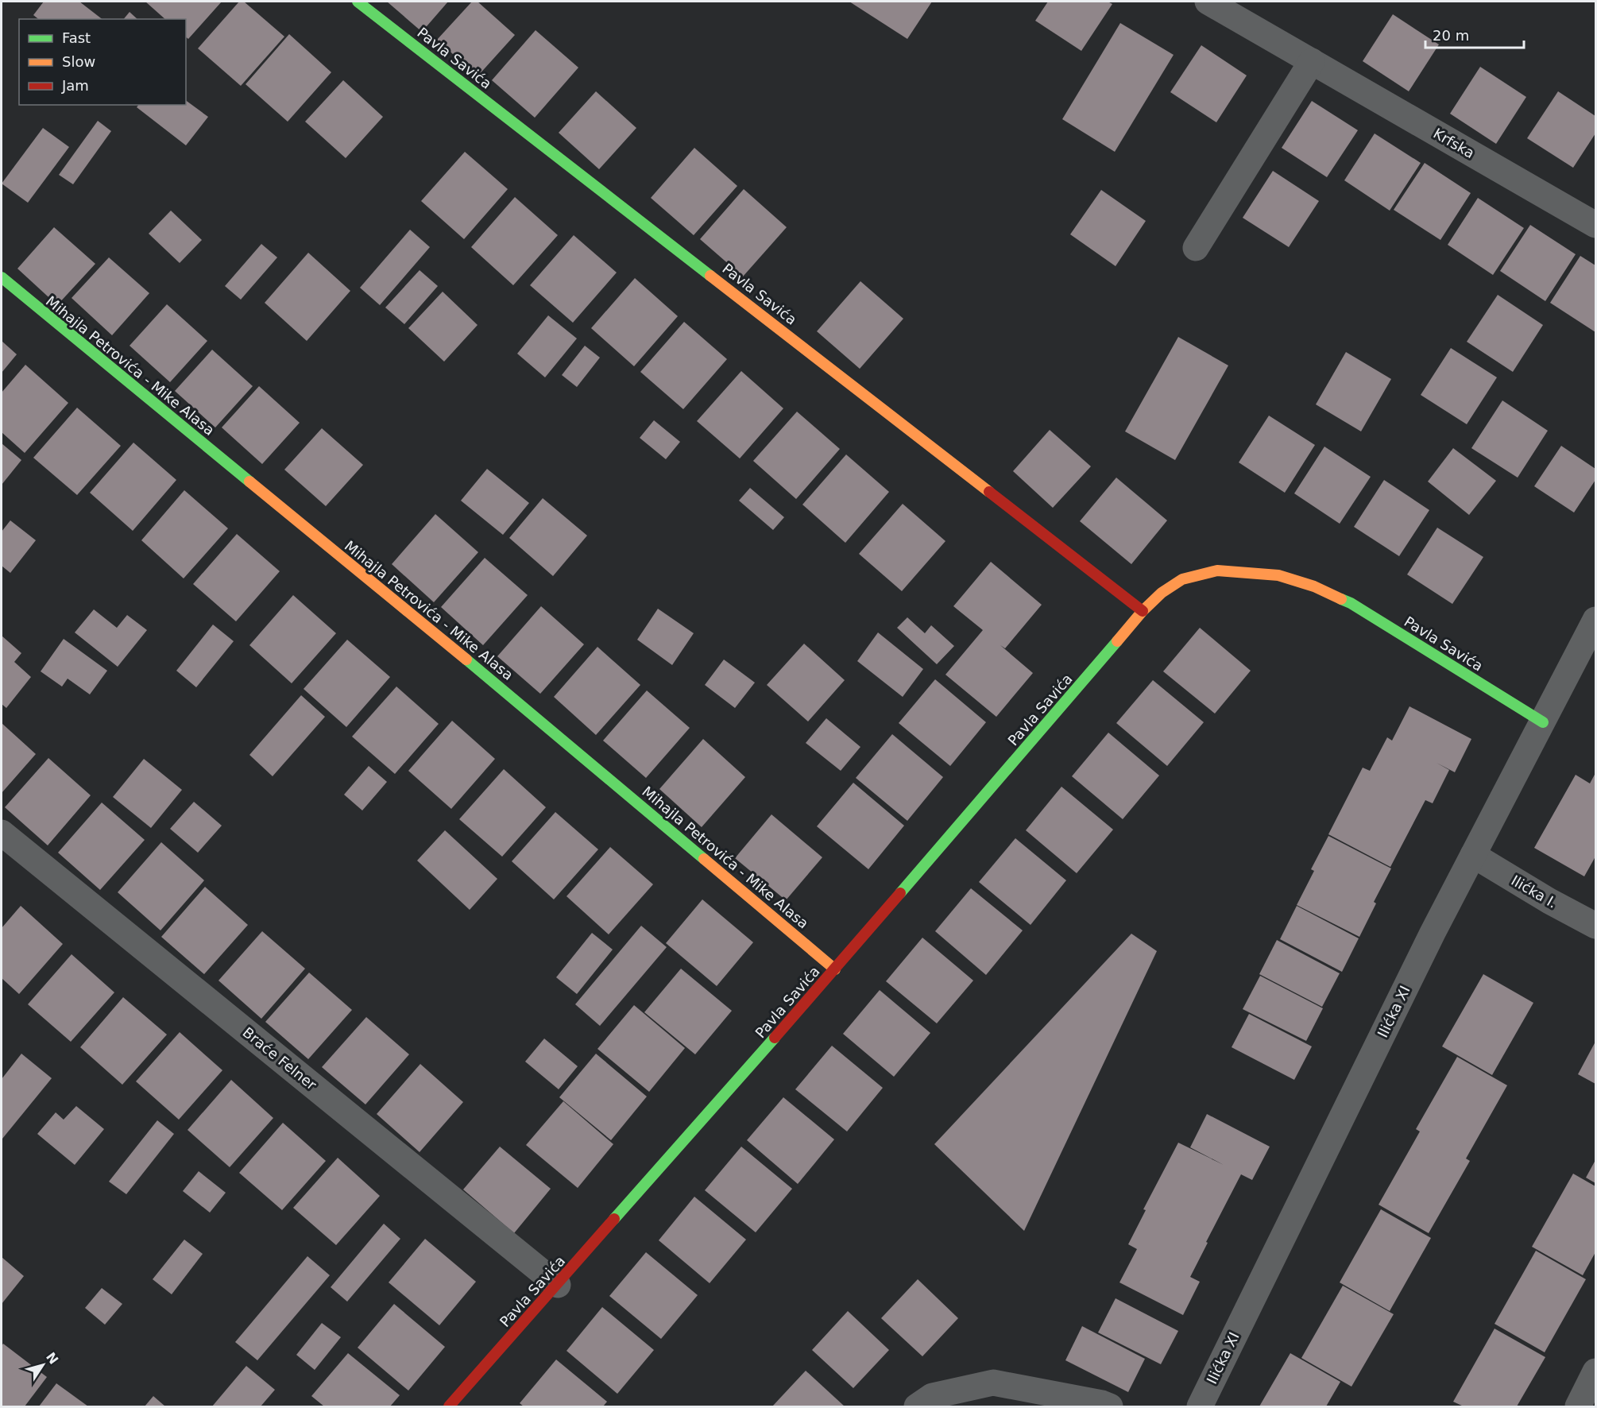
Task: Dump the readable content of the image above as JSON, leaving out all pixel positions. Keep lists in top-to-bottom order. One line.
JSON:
{"streets":{"street":["Pavla Savića","Krfska","Mihajla Petrovića - Mike Alasa","Ilićka I.","Ilićka XI","Braće Felner"]},"crossings":[["Pavla Savića","Mihajla Petrovića - Mike Alasa"],["Pavla Savića","Ilićka XI"],["Pavla Savića","Braće Felner"],["Ilićka I.","Ilićka XI"]],"legend":["Fast","Slow","Jam"],"scale_bar":"20 m","north":"top right"}
